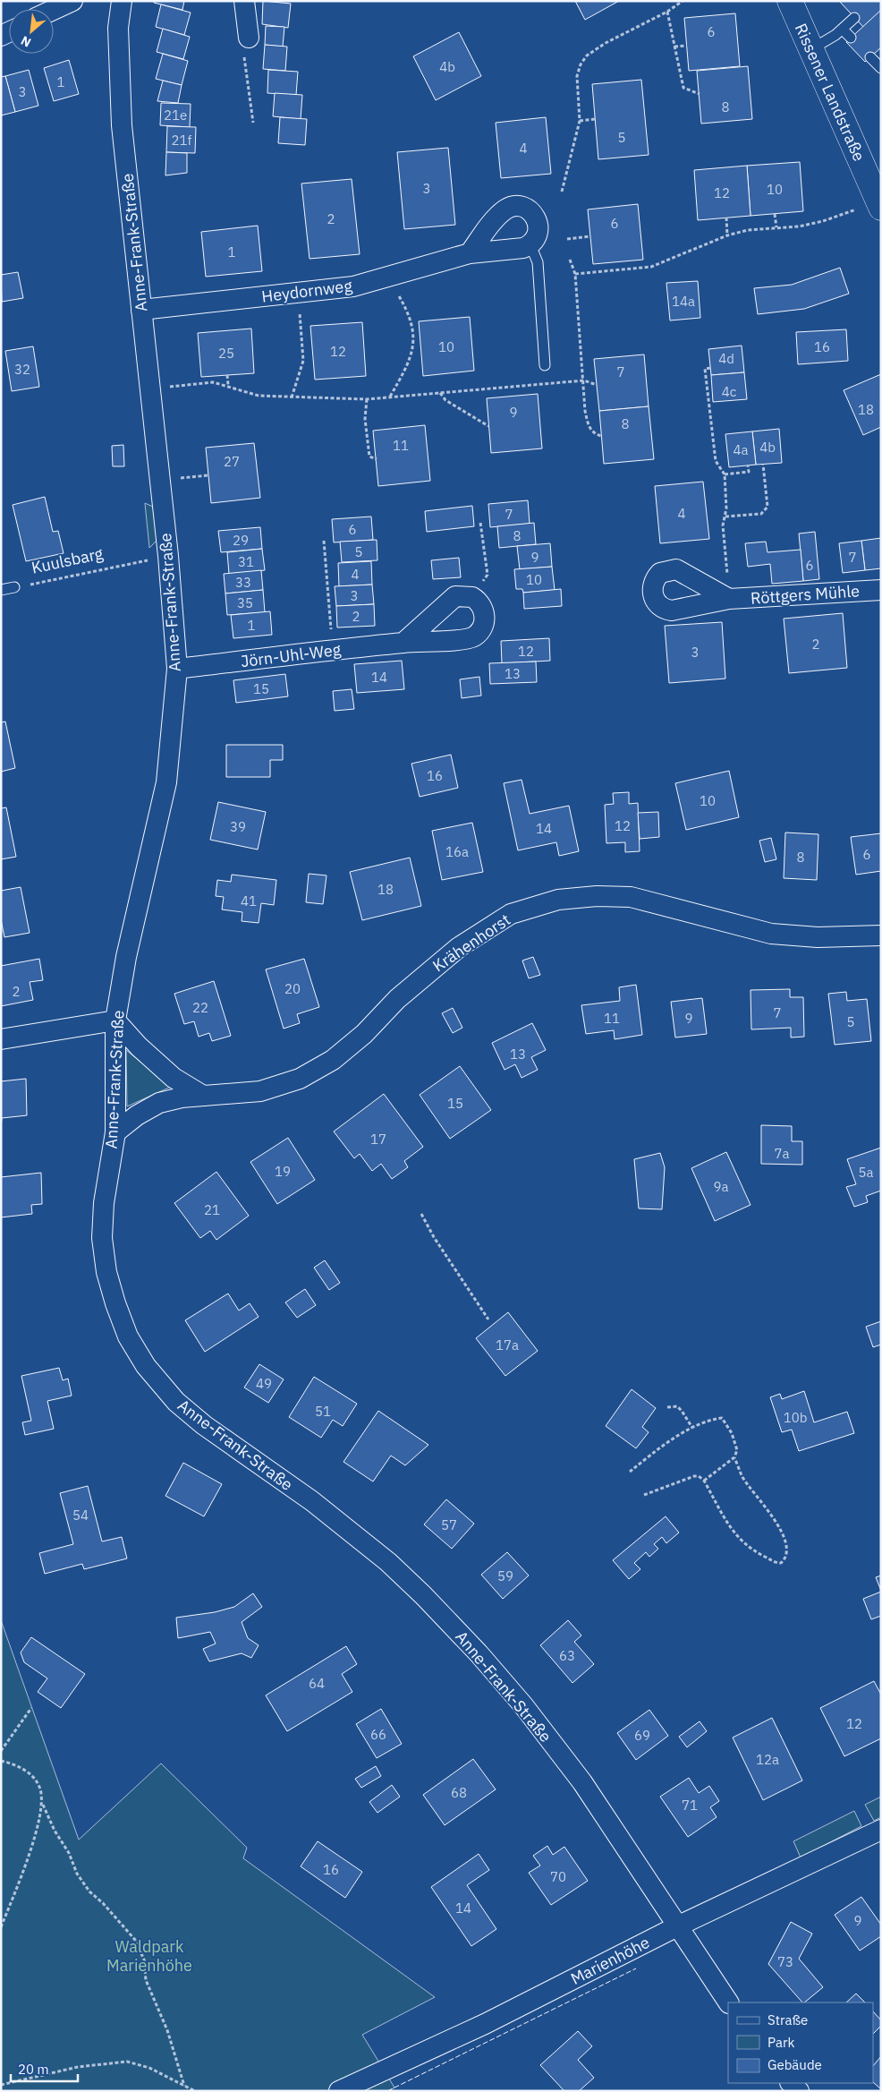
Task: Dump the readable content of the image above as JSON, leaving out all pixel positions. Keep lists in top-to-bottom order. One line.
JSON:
{"streets":{"main road":["Rissener Landstraße"],"street":["Anne-Frank-Straße","Heydornweg","Röttgers Mühle","Jörn-Uhl-Weg","Krähenhorst","Marienhöhe"],"lane":["Kuulsbarg"]},"crossings":[["Anne-Frank-Straße","Heydornweg"],["Anne-Frank-Straße","Jörn-Uhl-Weg"],["Anne-Frank-Straße","Krähenhorst"],["Anne-Frank-Straße","Marienhöhe"]],"parks":["Waldpark Marienhöhe"],"house_numbers":["6","4b","1","3","8","21e","5","21f","4","3","10","12","2","6","1","14a","10","16","12","25","4d","32","7","4c","18","9","8","11","4b","4a","27","4","7","6","8","29","5","9","7","31","6","4","10","33","3","35","2","1","2","12","3","13","14","15","16","10","12","39","14","16a","6","8","18","41","20","2","22","7","11","9","5","13","15","17","7a","19","5a","9a","21","17a","49","51","10b","54","57","59","63","64","12","66","69","12a","68","71","16","70","14","9","73"],"legend":["Straße","Park","Gebäude"],"scale_bar":"20 m","north":"bottom left"}
